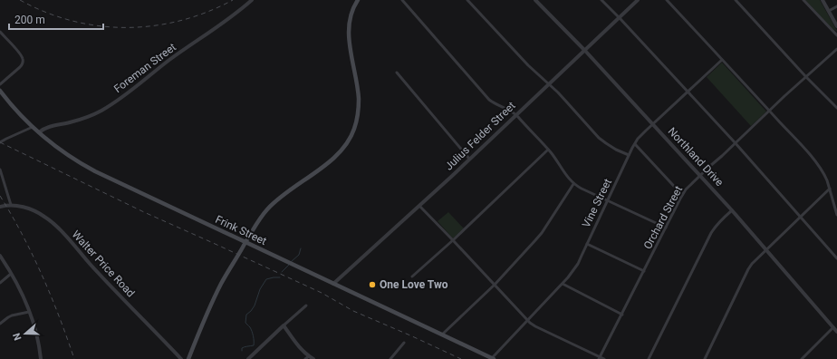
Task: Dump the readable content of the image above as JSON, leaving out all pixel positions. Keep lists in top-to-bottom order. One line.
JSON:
{"streets":{"main road":["Frink Street"],"street":["Foreman Street","Julius Felder Street","Northland Drive","Vine Street","Orchard Street","Walter Price Road"]},"crossings":[["Foreman Street","Frink Street"],["Julius Felder Street","Northland Drive"],["Julius Felder Street","Frink Street"],["Northland Drive","Vine Street"],["Northland Drive","Orchard Street"],["Vine Street","Frink Street"]],"places":["One Love Two"],"scale_bar":"200 m","north":"left"}
